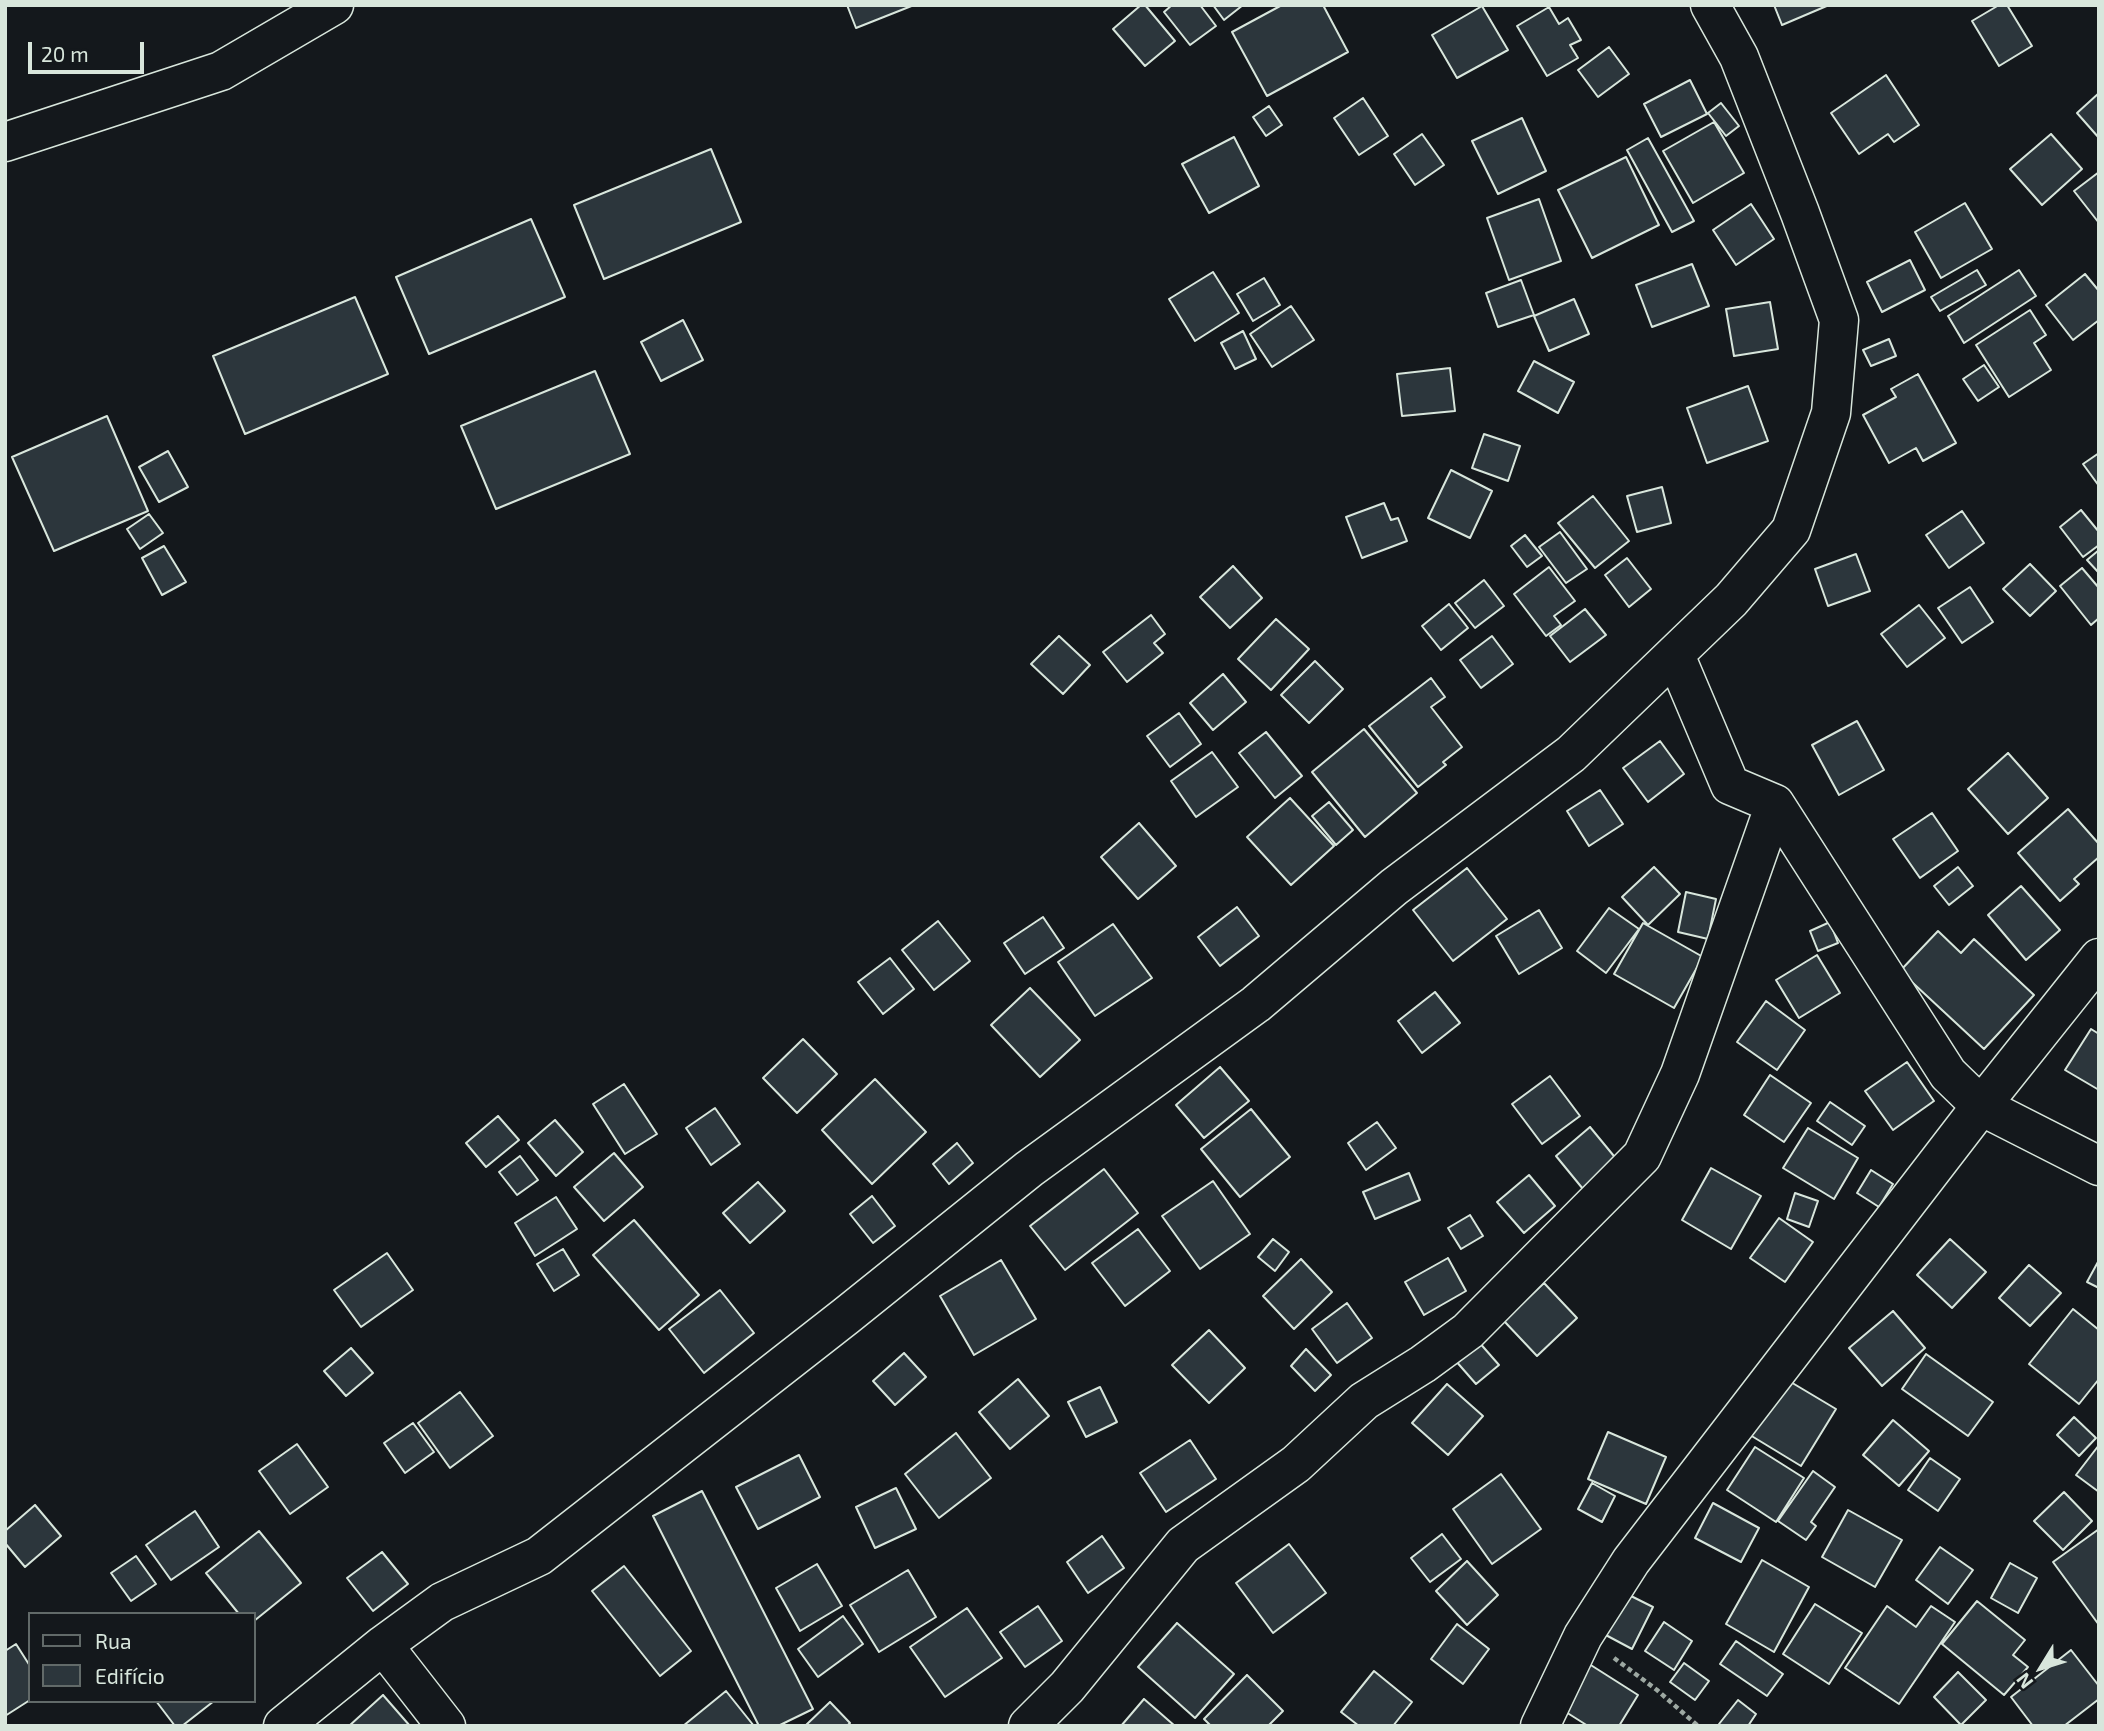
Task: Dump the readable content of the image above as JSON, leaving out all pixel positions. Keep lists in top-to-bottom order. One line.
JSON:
{"legend":["Rua","Edifício"],"scale_bar":"20 m","north":"bottom left"}
